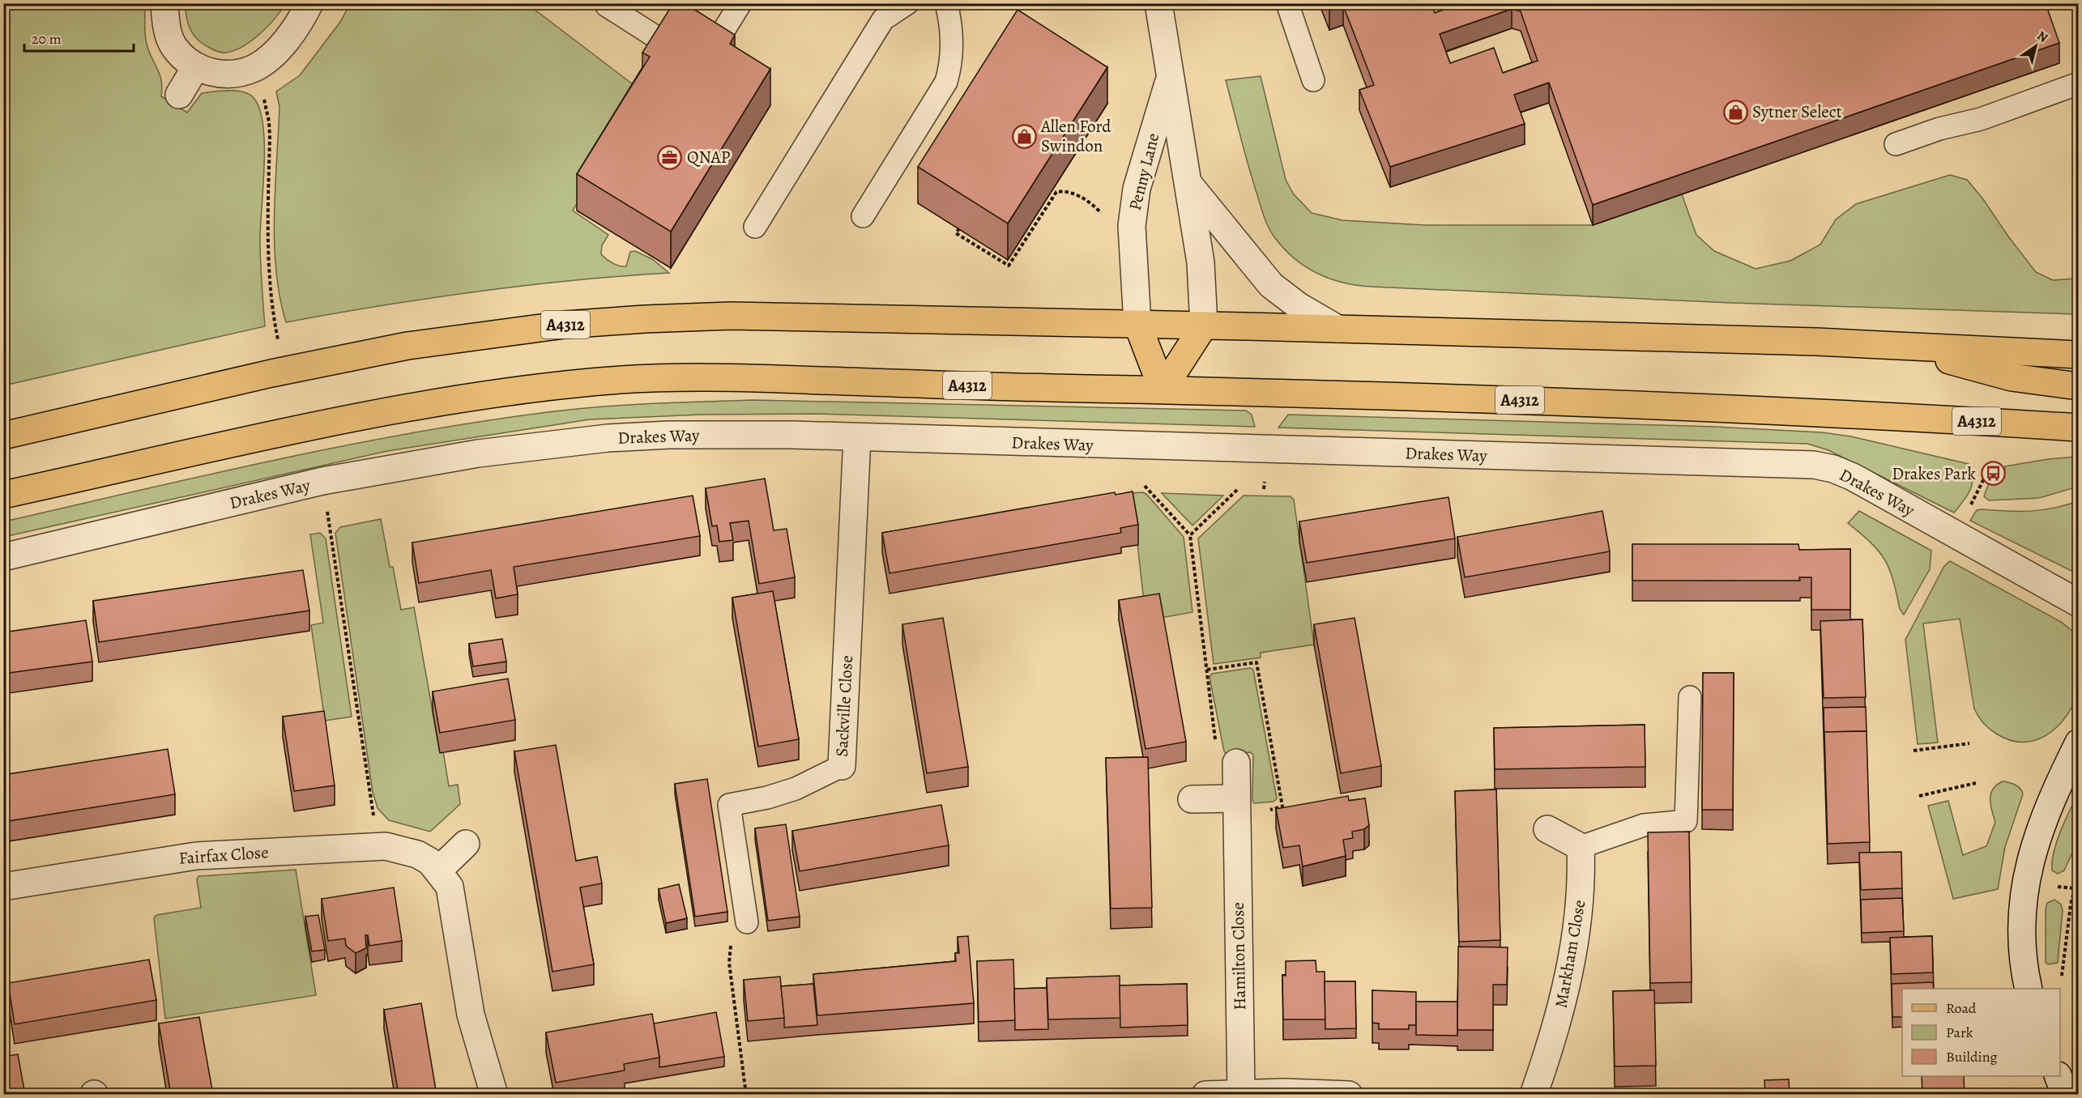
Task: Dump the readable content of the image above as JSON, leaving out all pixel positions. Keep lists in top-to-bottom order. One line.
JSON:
{"streets":{"main road":["A4312"],"street":["Penny Lane","Drakes Way","Sackville Close","Fairfax Close","Markham Close","Hamilton Close"]},"crossings":[["Penny Lane","A4312"],["Drakes Way","Sackville Close"]],"places":{"shop":["Sytner Select","Allen Ford Swindon"],"office":["QNAP"],"bus stop":["Drakes Park"]},"legend":["Road","Park","Building"],"scale_bar":"20 m","north":"top right"}
